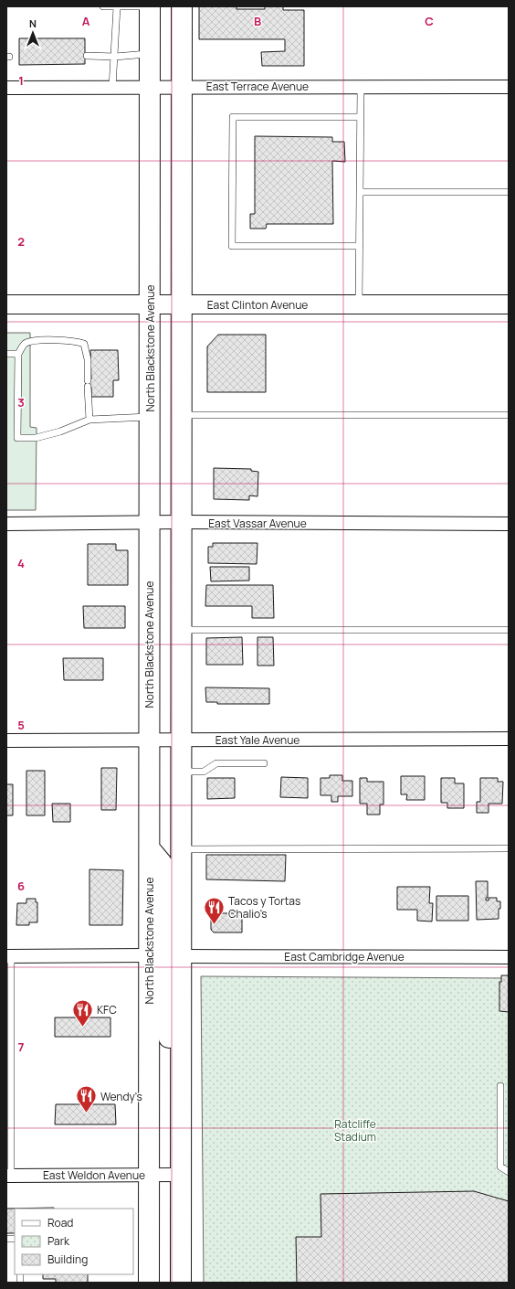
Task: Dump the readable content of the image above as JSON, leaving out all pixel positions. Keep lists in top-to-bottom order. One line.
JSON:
{"streets":{"main road":["East Clinton Avenue","North Blackstone Avenue"],"street":["East Terrace Avenue","East Vassar Avenue","East Yale Avenue","East Cambridge Avenue","East Weldon Avenue"]},"crossings":[["East Terrace Avenue","North Blackstone Avenue"],["East Clinton Avenue","North Blackstone Avenue"],["North Blackstone Avenue","East Vassar Avenue"],["North Blackstone Avenue","East Yale Avenue"],["North Blackstone Avenue","East Weldon Avenue"]],"parks":["Ratcliffe Stadium"],"places":{"restaurant":["Tacos y Tortas Chalio's","KFC","Wendy's"]},"legend":["Road","Park","Building"],"north":"top","grid":{"columns":["A","B","C"],"rows":["1","2","3","4","5","6","7"]}}
